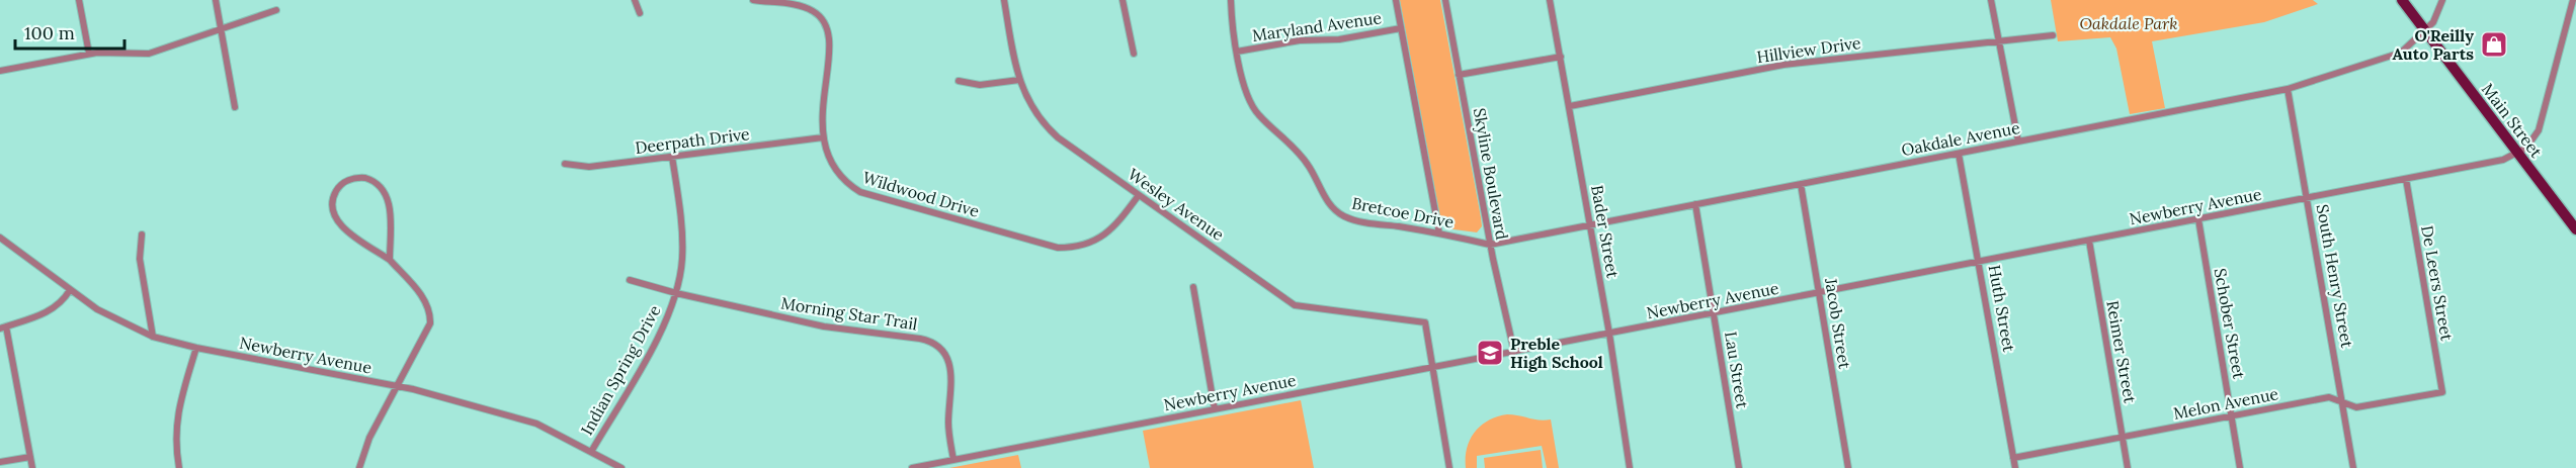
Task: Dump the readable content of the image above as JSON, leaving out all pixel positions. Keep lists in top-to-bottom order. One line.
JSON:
{"streets":{"main road":["Main Street"],"street":["Maryland Avenue","Hillview Drive","Oakdale Avenue","Deerpath Drive","Skyline Boulevard","Wildwood Drive","Wesley Avenue","Newberry Avenue","Bretcoe Drive","Bader Street","South Henry Street","De Leers Street","Huth Street","Morning Star Trail","Jacob Street","Schober Street","Reimer Street","Indian Spring Drive","Lau Street","Melon Avenue"]},"crossings":[["Maryland Avenue","Bretcoe Drive"],["Hillview Drive","Bader Street"],["Main Street","Oakdale Avenue"],["Main Street","Newberry Avenue"],["Oakdale Avenue","Skyline Boulevard"],["Oakdale Avenue","Bretcoe Drive"],["Oakdale Avenue","Bader Street"],["Oakdale Avenue","South Henry Street"],["Oakdale Avenue","Huth Street"],["Oakdale Avenue","Jacob Street"],["Oakdale Avenue","Lau Street"],["Deerpath Drive","Wildwood Drive"],["Deerpath Drive","Indian Spring Drive"],["Skyline Boulevard","Newberry Avenue"],["Skyline Boulevard","Bretcoe Drive"],["Wildwood Drive","Wesley Avenue"],["Wesley Avenue","Newberry Avenue"],["Newberry Avenue","Bader Street"],["Newberry Avenue","South Henry Street"],["Newberry Avenue","De Leers Street"],["Newberry Avenue","Huth Street"],["Newberry Avenue","Morning Star Trail"],["Newberry Avenue","Jacob Street"],["Newberry Avenue","Schober Street"],["Newberry Avenue","Reimer Street"],["Newberry Avenue","Indian Spring Drive"],["Newberry Avenue","Lau Street"],["South Henry Street","Melon Avenue"],["De Leers Street","Melon Avenue"],["Huth Street","Melon Avenue"],["Morning Star Trail","Indian Spring Drive"],["Schober Street","Melon Avenue"],["Reimer Street","Melon Avenue"]],"parks":["Oakdale Park"],"places":{"shop":["O'Reilly Auto Parts"],"school or university":["Preble High School"]},"scale_bar":"100 m"}
